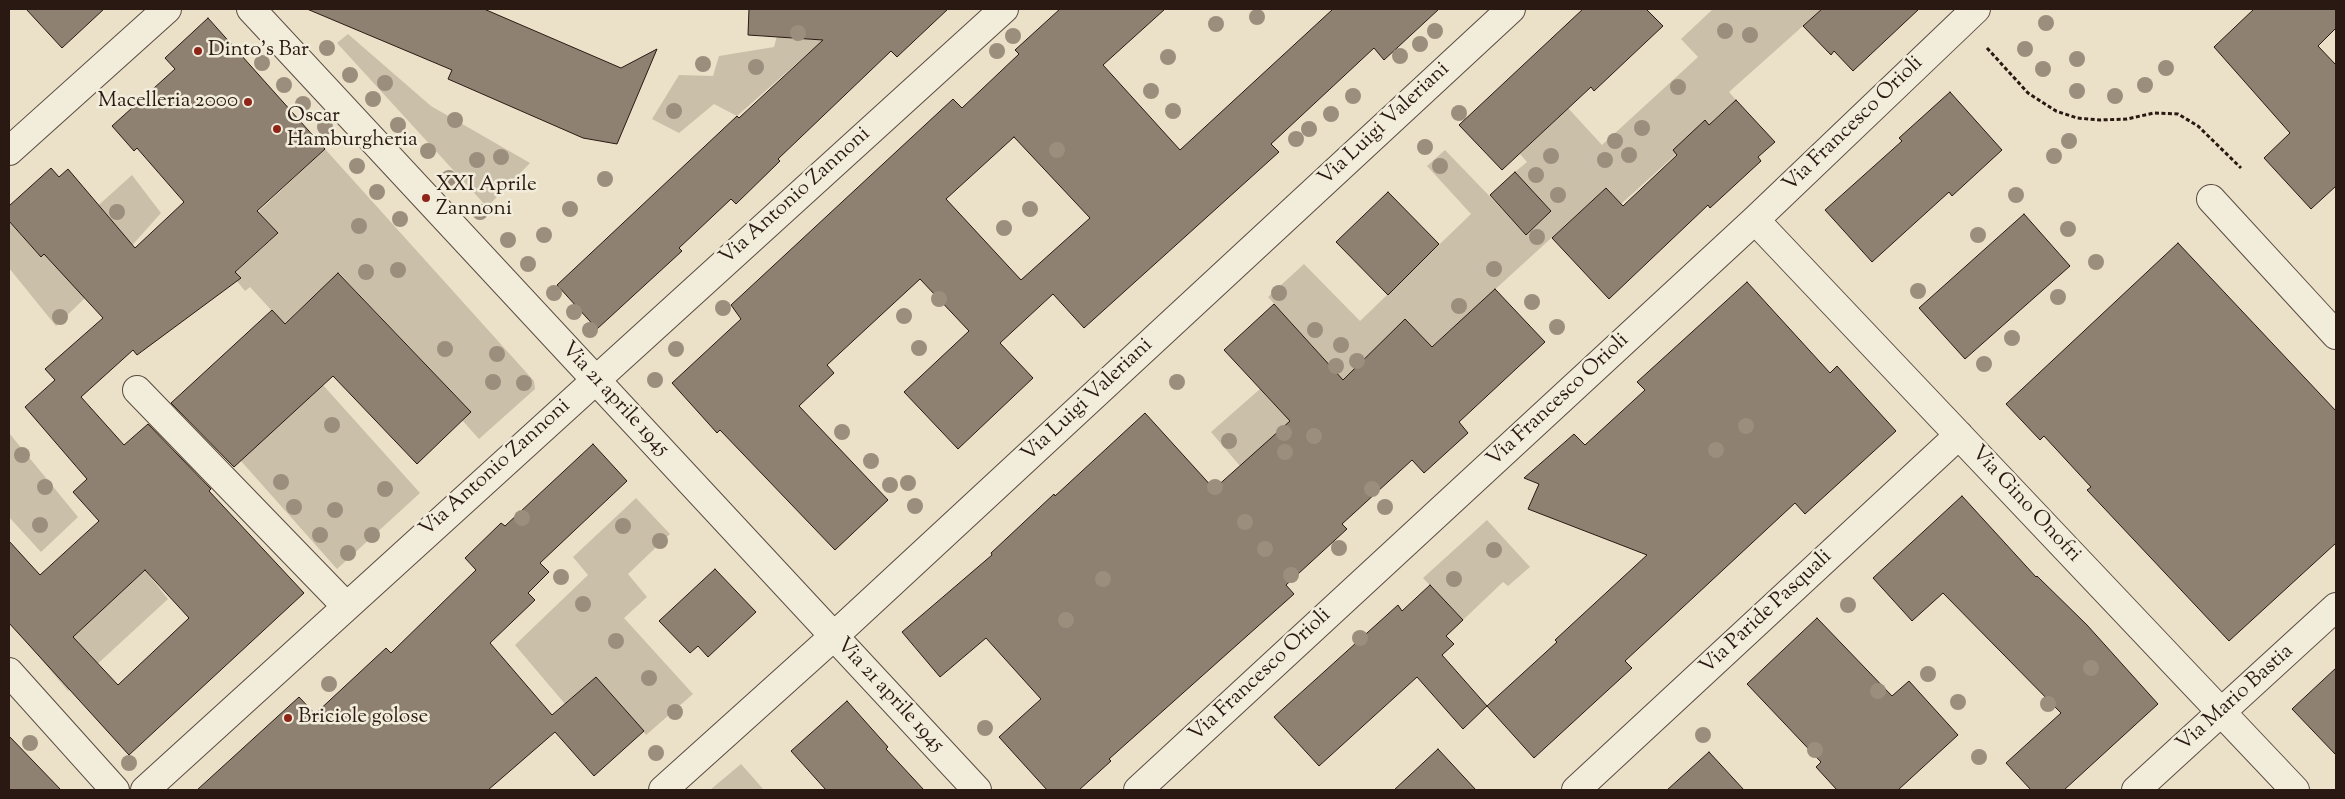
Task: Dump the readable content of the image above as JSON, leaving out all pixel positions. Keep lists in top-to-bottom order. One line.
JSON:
{"streets":{"street":["Via Luigi Valeriani","Via Francesco Orioli","Via Antonio Zannoni","Via 21 aprile 1945","Via Gino Onofri","Via Paride Pasquali","Via Mario Bastia"]},"crossings":[["Via Luigi Valeriani","Via 21 aprile 1945"],["Via Francesco Orioli","Via Gino Onofri"],["Via Antonio Zannoni","Via 21 aprile 1945"],["Via Gino Onofri","Via Paride Pasquali"],["Via Gino Onofri","Via Mario Bastia"]],"places":["Dinto's Bar","Macelleria 2000","Oscar Hamburgheria","XXI Aprile Zannoni","Briciole golose"]}
